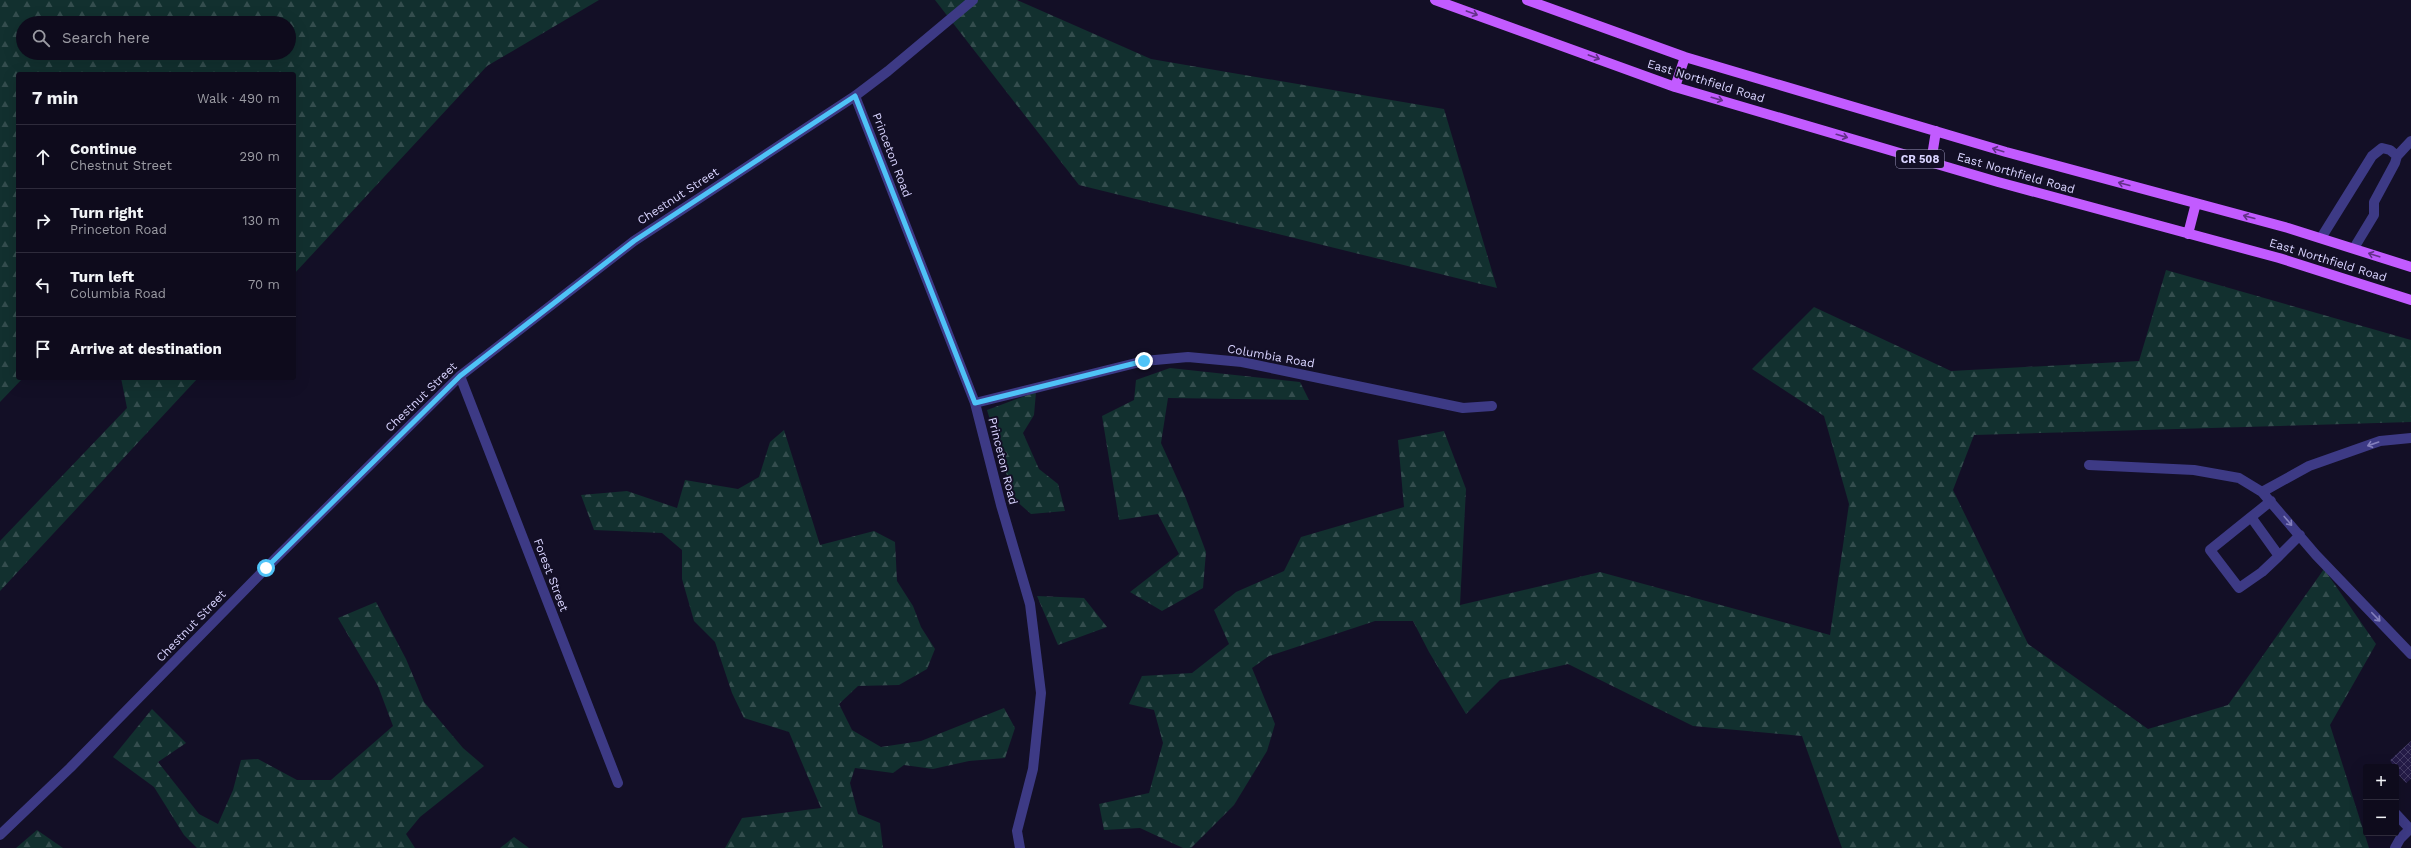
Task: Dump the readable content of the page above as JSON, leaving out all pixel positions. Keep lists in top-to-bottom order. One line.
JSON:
{"streets":{"main road":["East Northfield Road","CR 508"],"street":["Princeton Road","Chestnut Street","Columbia Road","Forest Street"]},"crossings":[["Princeton Road","Chestnut Street"],["Princeton Road","Columbia Road"],["Chestnut Street","Forest Street"]],"page":{"search":"Search here","heading":["7 min","Walk · 490 m"],"list":[["Continue","Chestnut Street","290 m"],["Turn right","Princeton Road","130 m"],["Turn left","Columbia Road","70 m"],"Arrive at destination"],"map_buttons":["+","−"]}}
